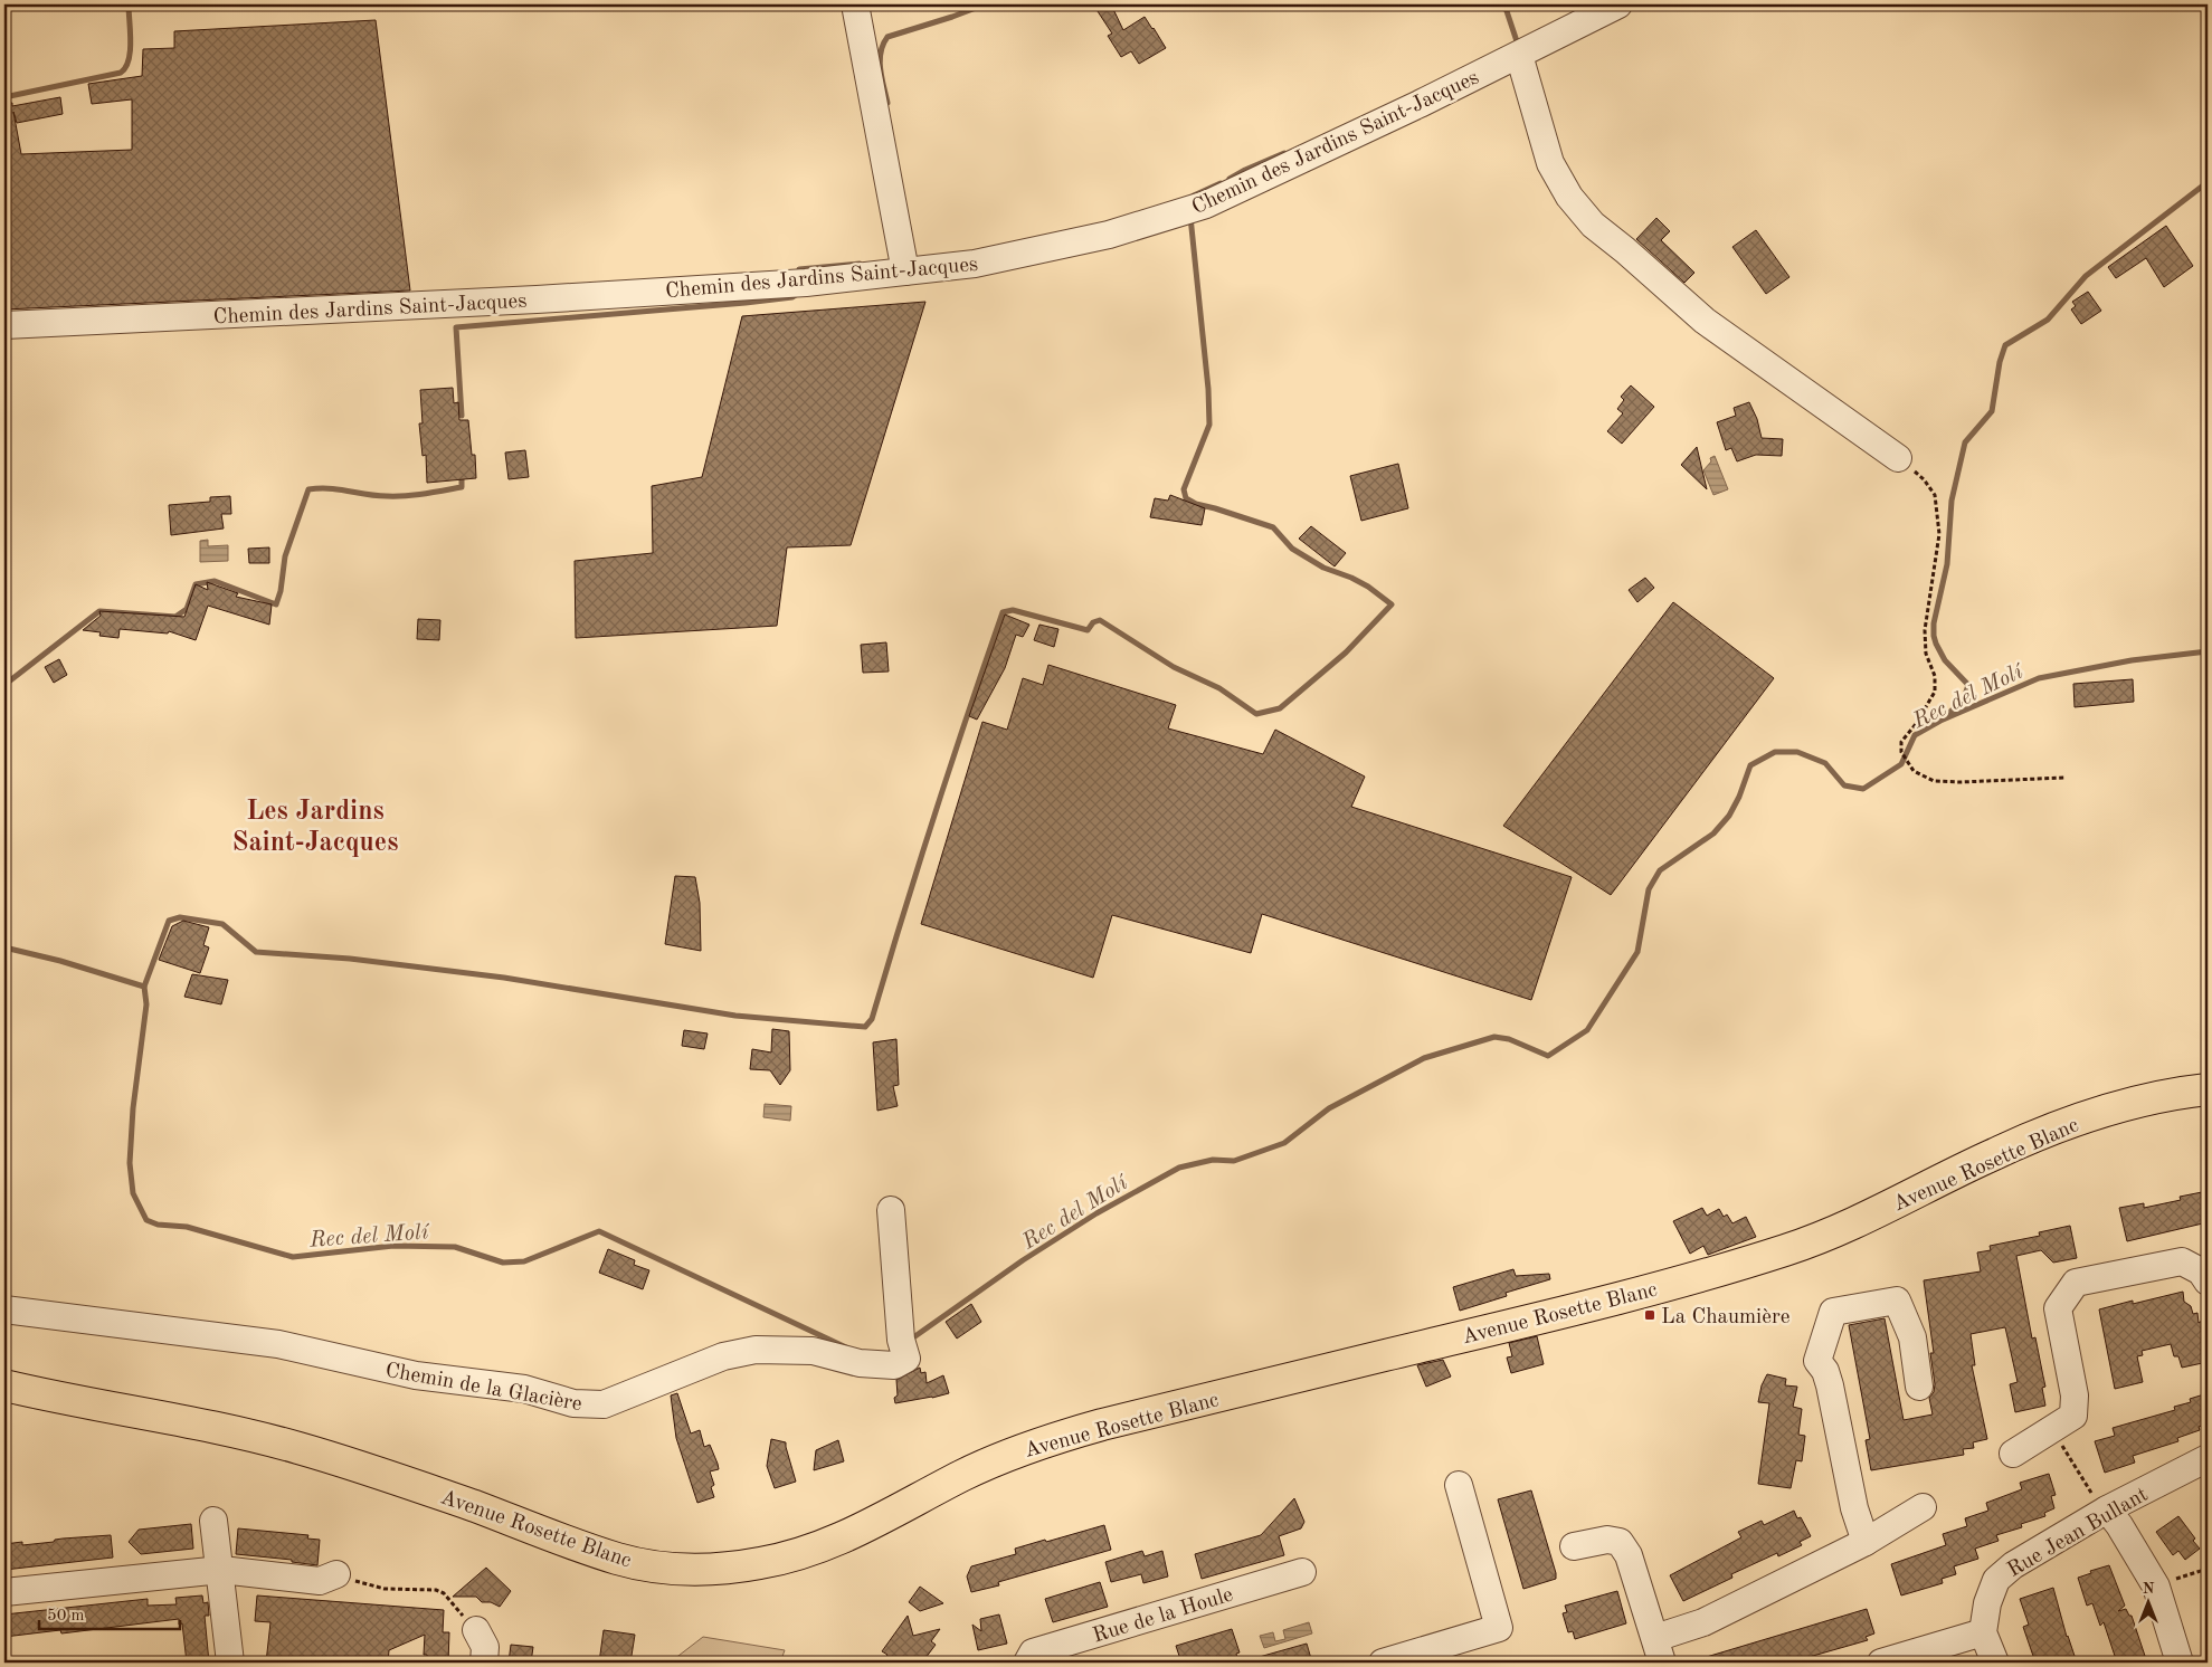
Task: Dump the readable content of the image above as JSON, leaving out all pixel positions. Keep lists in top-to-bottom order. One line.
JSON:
{"streets":{"main road":["Avenue Rosette Blanc"],"street":["Chemin des Jardins Saint-Jacques","Chemin de la Glacière","Rue Jean Bullant","Rue de la Houle"]},"districts":["Les Jardins Saint-Jacques"],"water":["Rec del Molí"],"places":{"transit":["La Chaumière"]},"scale_bar":"50 m","north":"top"}
